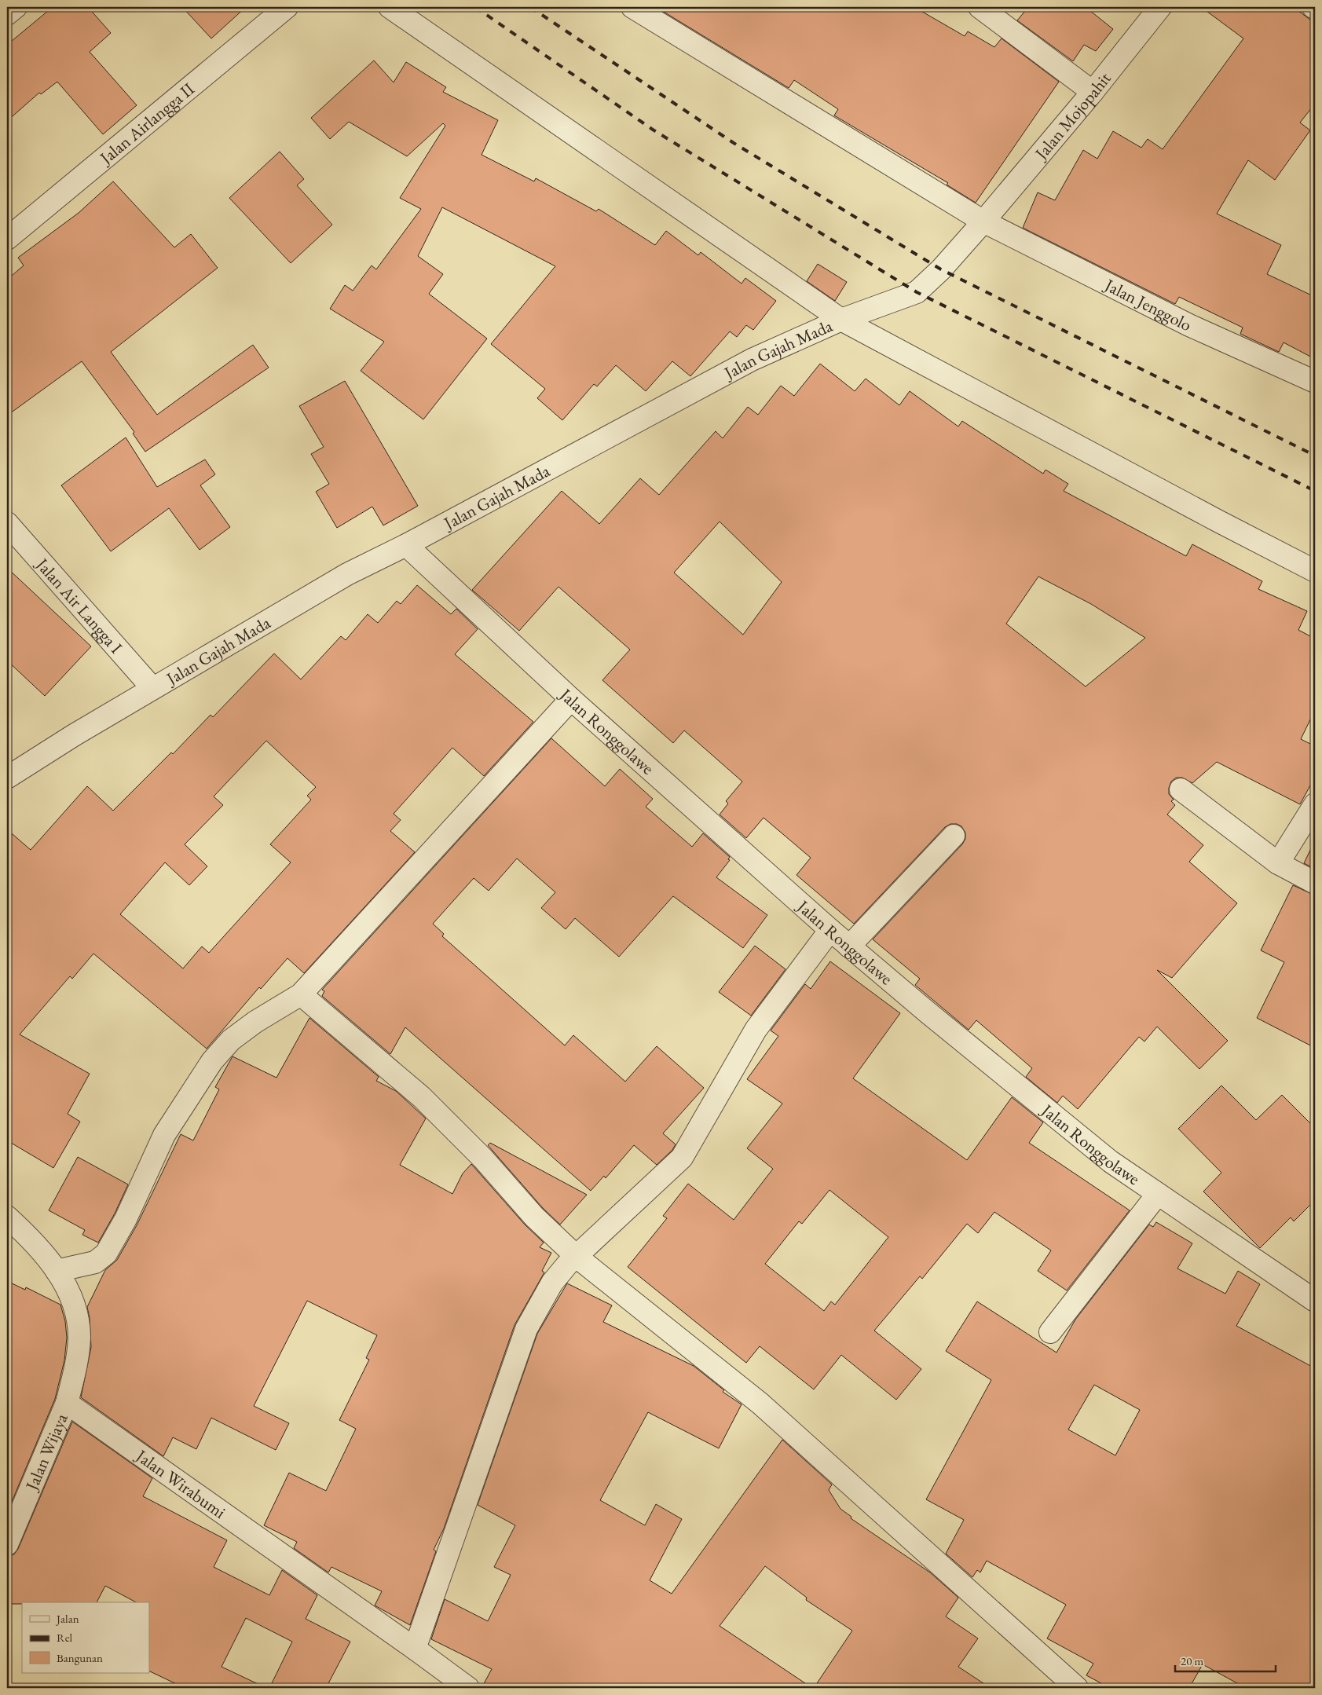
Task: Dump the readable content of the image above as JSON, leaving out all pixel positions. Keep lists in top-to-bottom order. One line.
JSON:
{"streets":{"street":["Jalan Mojopahit","Jalan Airlangga II","Jalan Jenggolo","Jalan Gajah Mada","Jalan Air Langga I","Jalan Ronggolawe","Jalan Wijaya","Jalan Wirabumi"]},"crossings":[["Jalan Mojopahit","Jalan Jenggolo"],["Jalan Mojopahit","Jalan Gajah Mada"],["Jalan Jenggolo","Jalan Gajah Mada"],["Jalan Gajah Mada","Jalan Air Langga I"],["Jalan Gajah Mada","Jalan Ronggolawe"],["Jalan Wijaya","Jalan Wirabumi"]],"legend":["Jalan","Rel","Bangunan"],"scale_bar":"20 m"}
